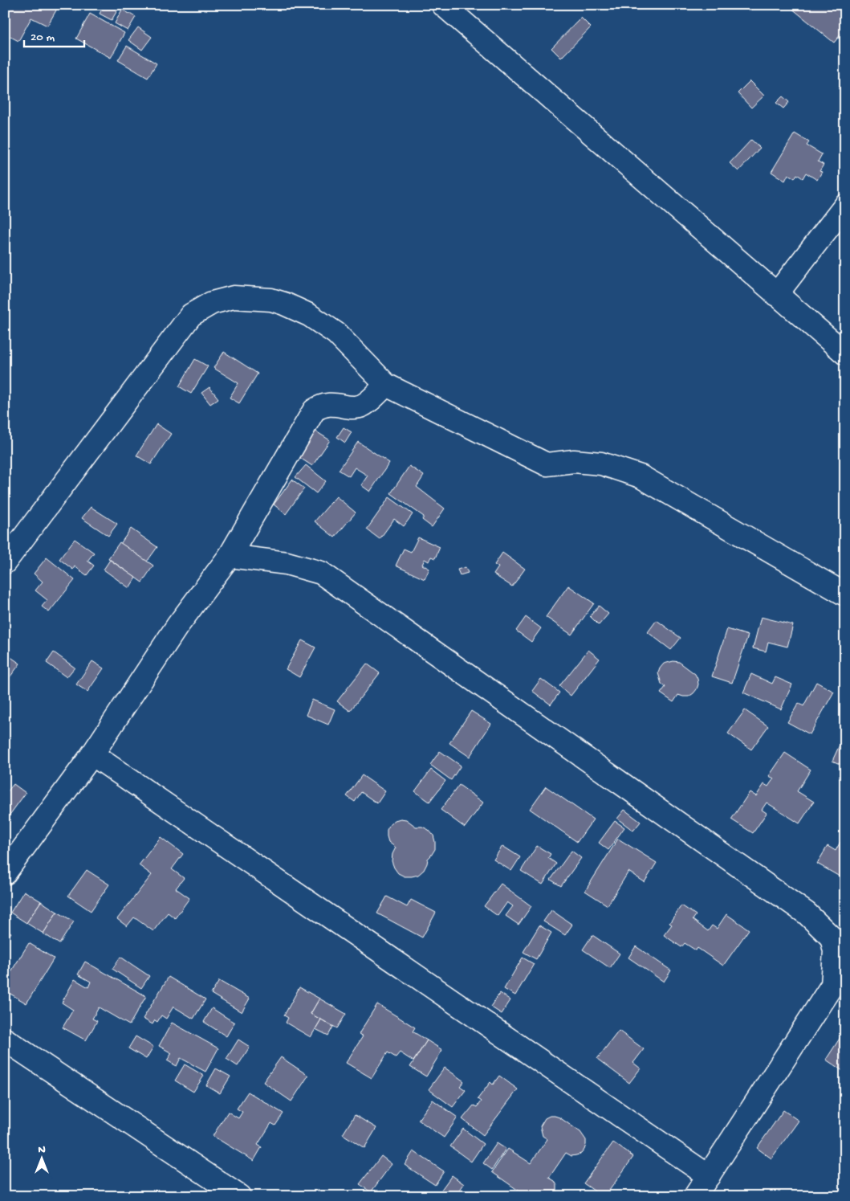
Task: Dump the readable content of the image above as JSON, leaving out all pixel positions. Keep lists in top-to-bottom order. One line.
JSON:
{"scale_bar":"20 m","north":"top"}
